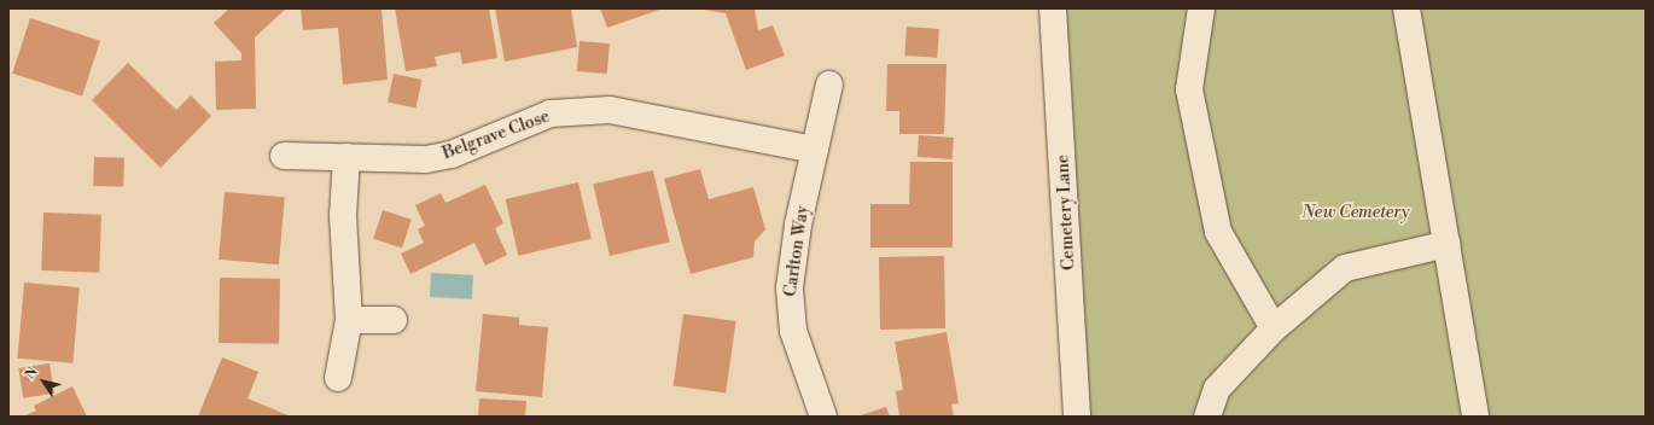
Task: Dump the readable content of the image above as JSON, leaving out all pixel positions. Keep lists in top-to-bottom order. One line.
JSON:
{"streets":{"street":["Belgrave Close","Cemetery Lane","Carlton Way"]},"crossings":[["Belgrave Close","Carlton Way"]],"parks":["New Cemetery"],"north":"top left"}
